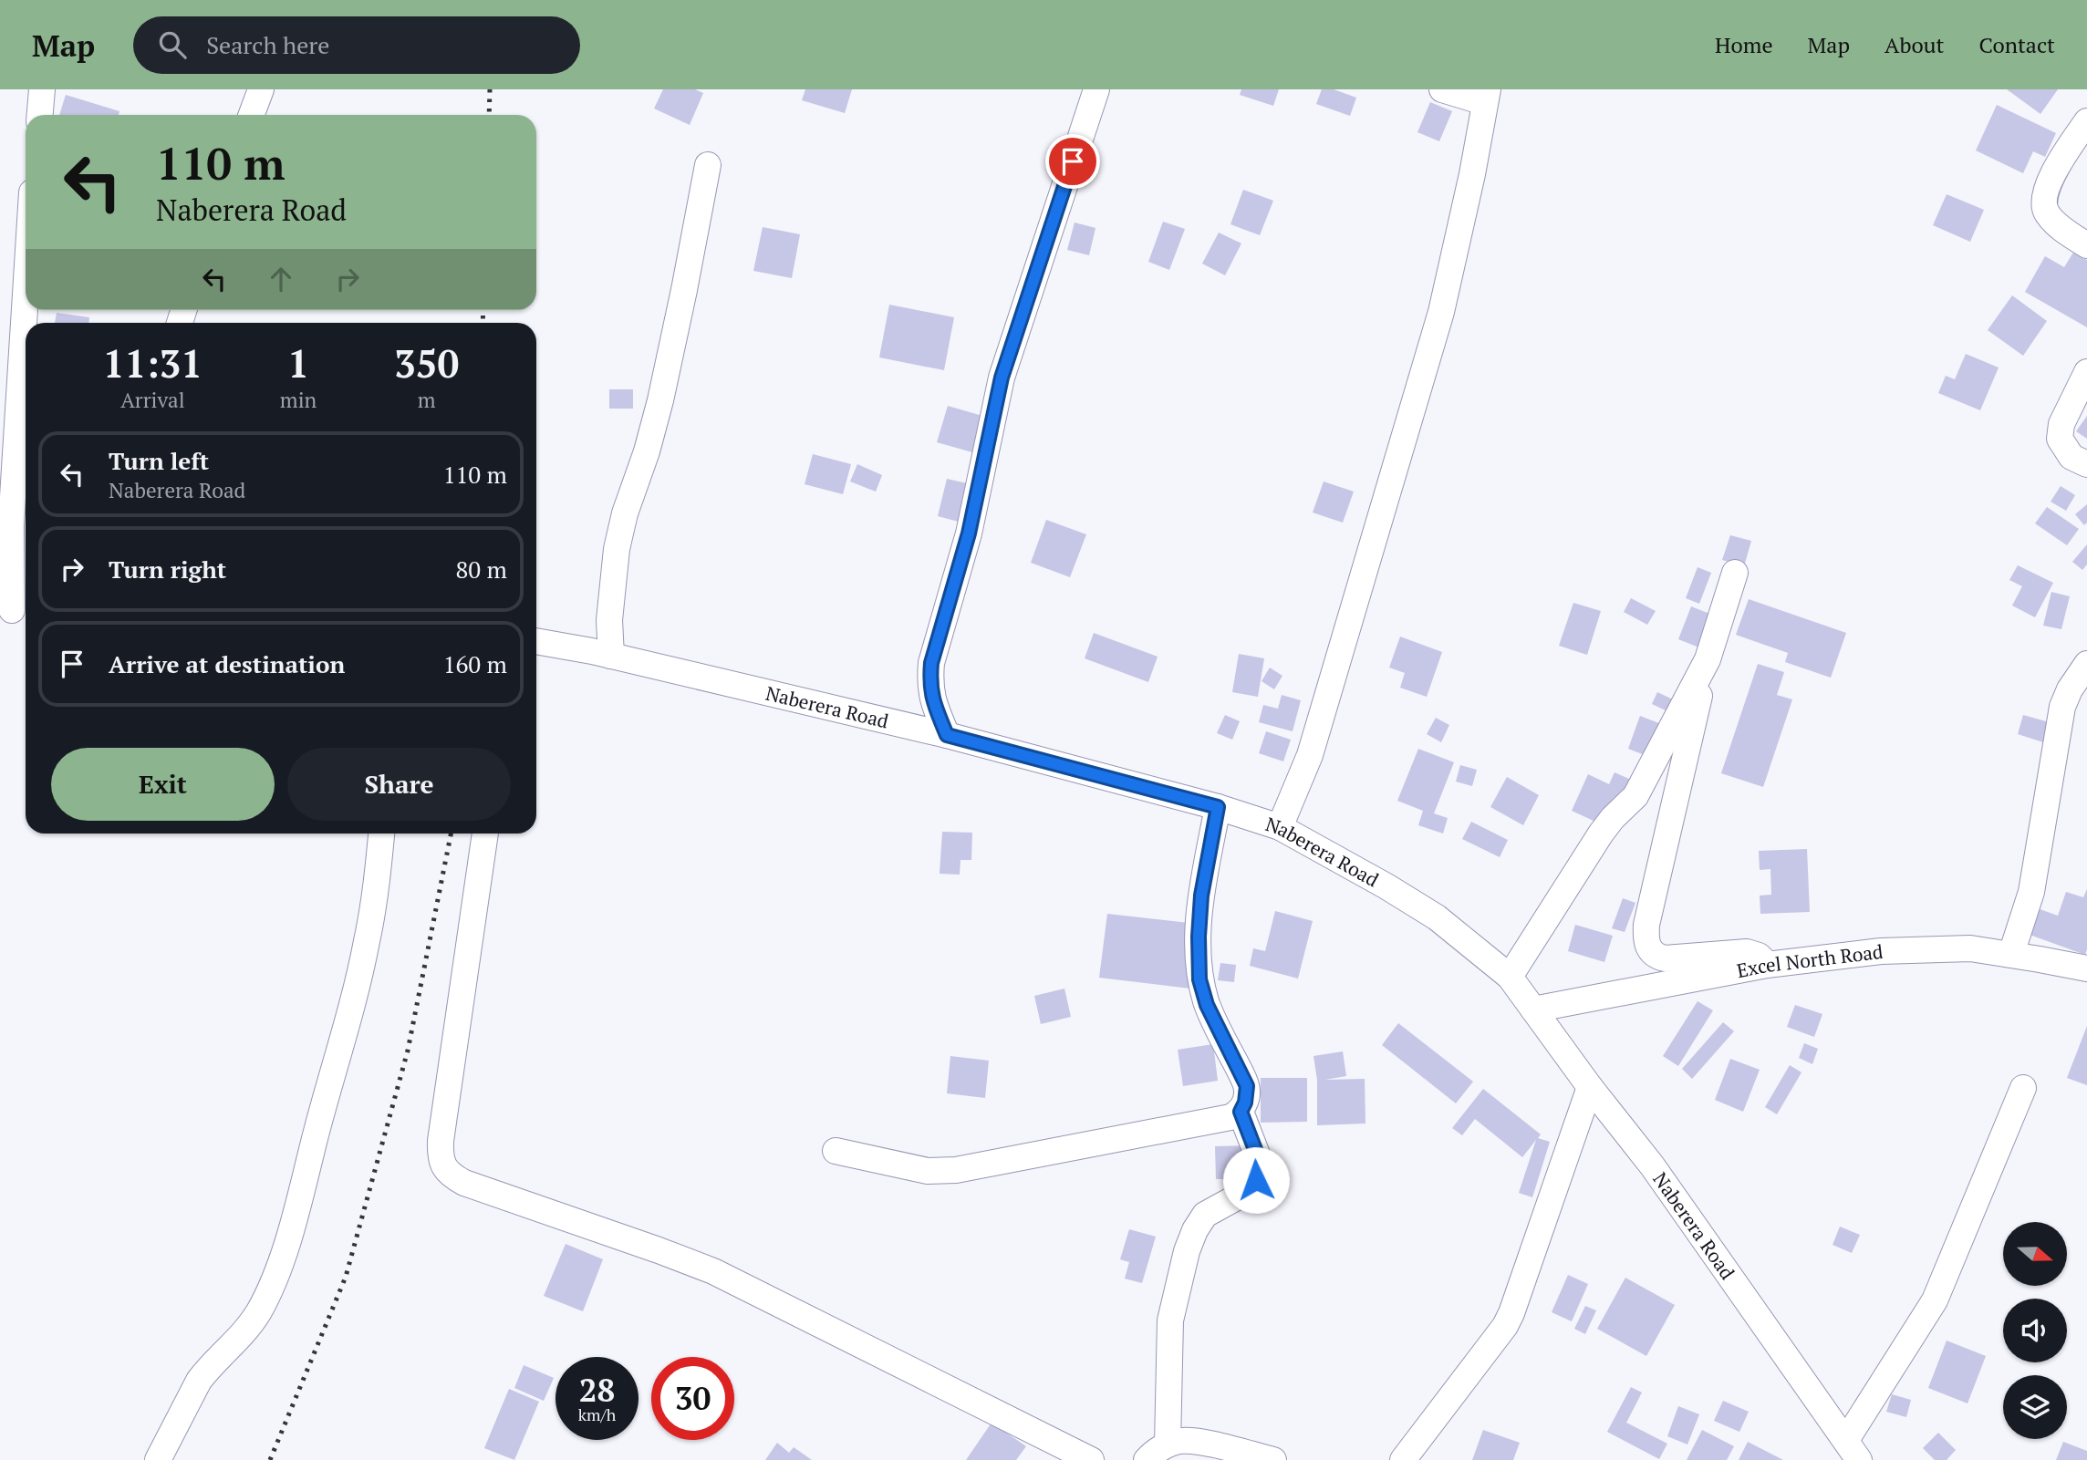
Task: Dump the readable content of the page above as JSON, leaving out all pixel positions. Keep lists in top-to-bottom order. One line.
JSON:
{"streets":{"street":["Naberera Road","Excel North Road"]},"crossings":[["Naberera Road","Excel North Road"]],"north":"right","page":{"header":"Map","search":"Search here","nav":["Home","Map","About","Contact"],"turn":["110 m","Naberera Road"],"eta":["11:31","Arrival","1","min","350","m"],"list":[{"name":"Turn left","note":"Naberera Road","value":"110 m"},{"name":"Turn right","value":"80 m"},{"name":"Arrive at destination","value":"160 m"}],"buttons":["Exit","Share"],"speed":"28 km/h","limit":"30"}}
